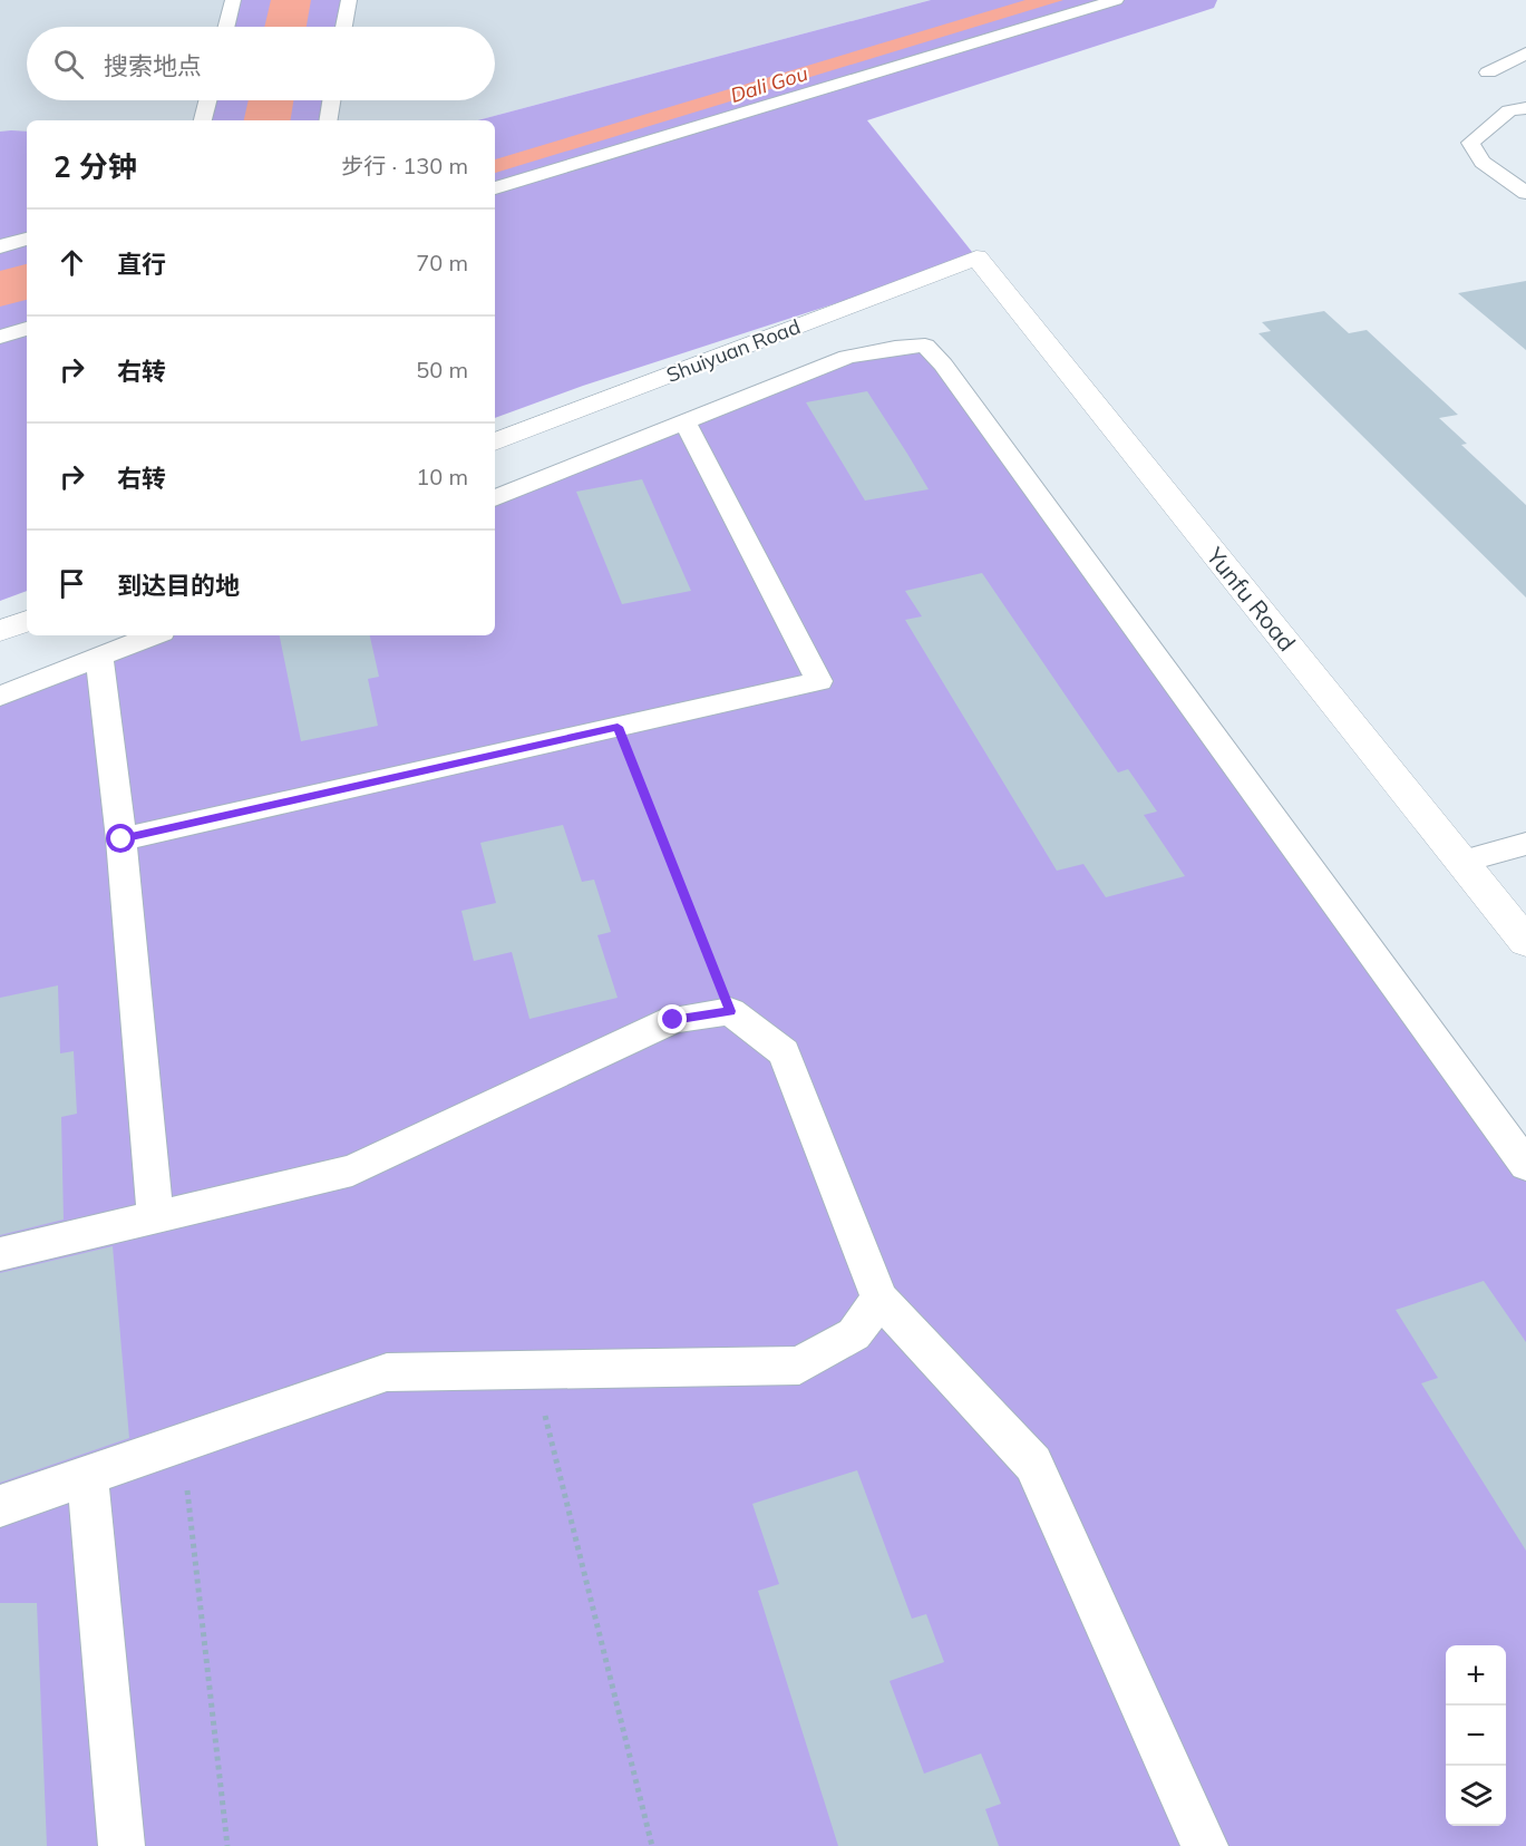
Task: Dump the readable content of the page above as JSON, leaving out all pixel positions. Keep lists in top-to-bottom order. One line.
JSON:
{"streets":{"street":["Shuiyuan Road","Yunfu Road"]},"crossings":[["Shuiyuan Road","Yunfu Road"]],"water":["Dali Gou"],"page":{"search":"搜索地点","heading":["2 分钟","步行 · 130 m"],"list":[["直行","70 m"],["右转","50 m"],["右转","10 m"],"到达目的地"],"map_buttons":["+","−"]}}
